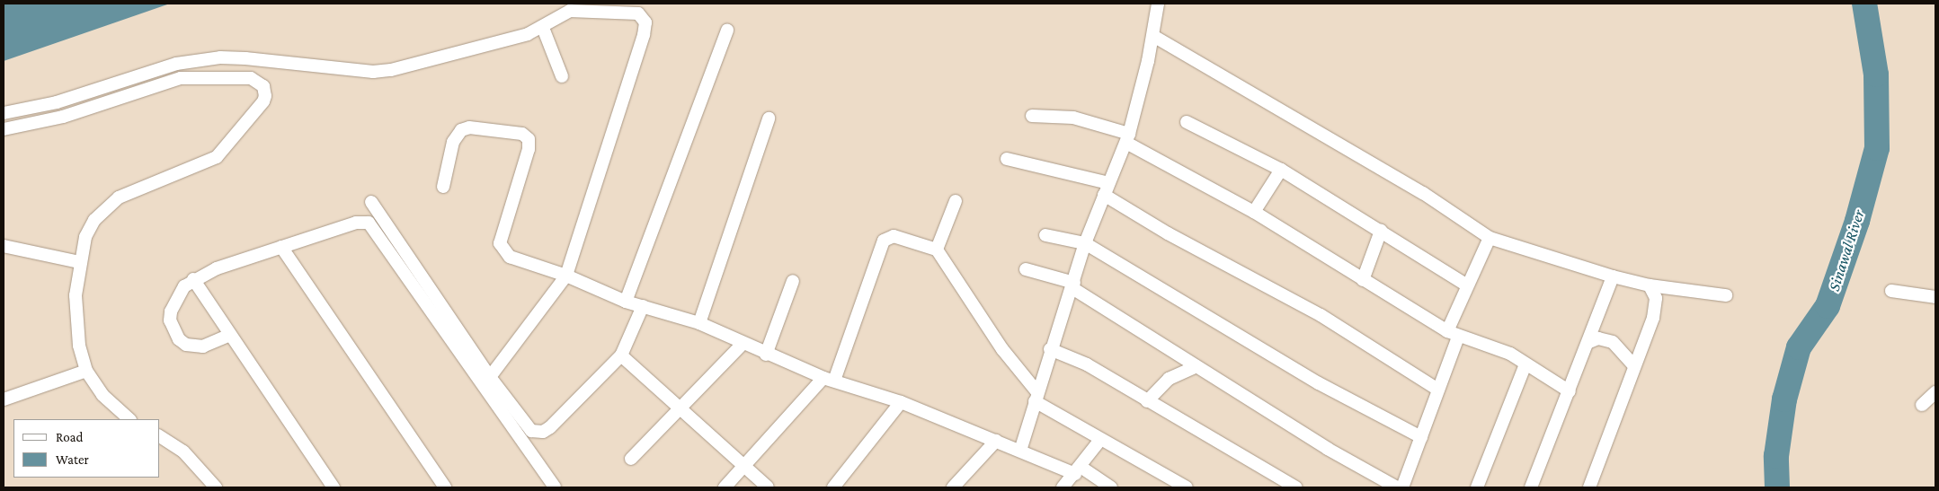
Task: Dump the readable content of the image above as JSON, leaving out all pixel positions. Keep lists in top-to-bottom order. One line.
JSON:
{"water":["Sinawal River"],"legend":["Road","Water"]}
